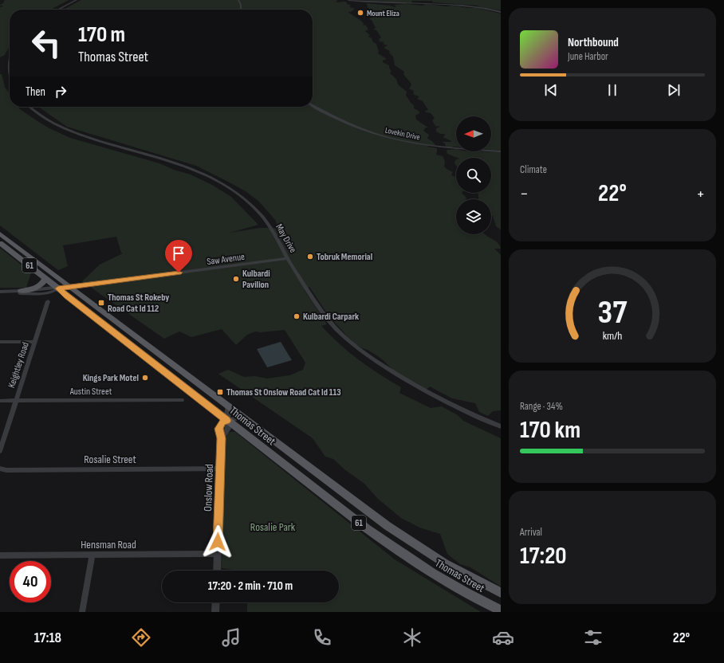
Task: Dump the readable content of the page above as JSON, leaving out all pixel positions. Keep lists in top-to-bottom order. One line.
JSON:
{"streets":{"main road":["61","Thomas Street"],"street":["Lovekin Drive","May Drive","Saw Avenue","Keightley Road","Austin Street","Rosalie Street","Onslow Road","Hensman Road"]},"crossings":[["May Drive","Saw Avenue"],["Saw Avenue","Thomas Street"],["Keightley Road","Austin Street"],["Thomas Street","Onslow Road"],["Rosalie Street","Onslow Road"],["Onslow Road","Hensman Road"]],"parks":["Rosalie Park"],"places":{"other":["Mount Eliza","Tobruk Memorial","Kulbardi Pavilion","Kulbardi Carpark","Kings Park Motel"],"transit":["Thomas St Rokeby Road Cat Id 112","Thomas St Onslow Road Cat Id 113"]},"north":"left","page":{"turn":["170 m","Thomas Street"],"song":["Northbound","June Harbor"],"then":"Then","tile":["Climate",["Range · 34%","170 km"],["Arrival","17:20"]],"heat":["−","22°","+"],"limit":"40","trip":"17:20 · 2 min · 710 m","tabs":["17:18","22°"],"gauge":["37","km/h"]}}
